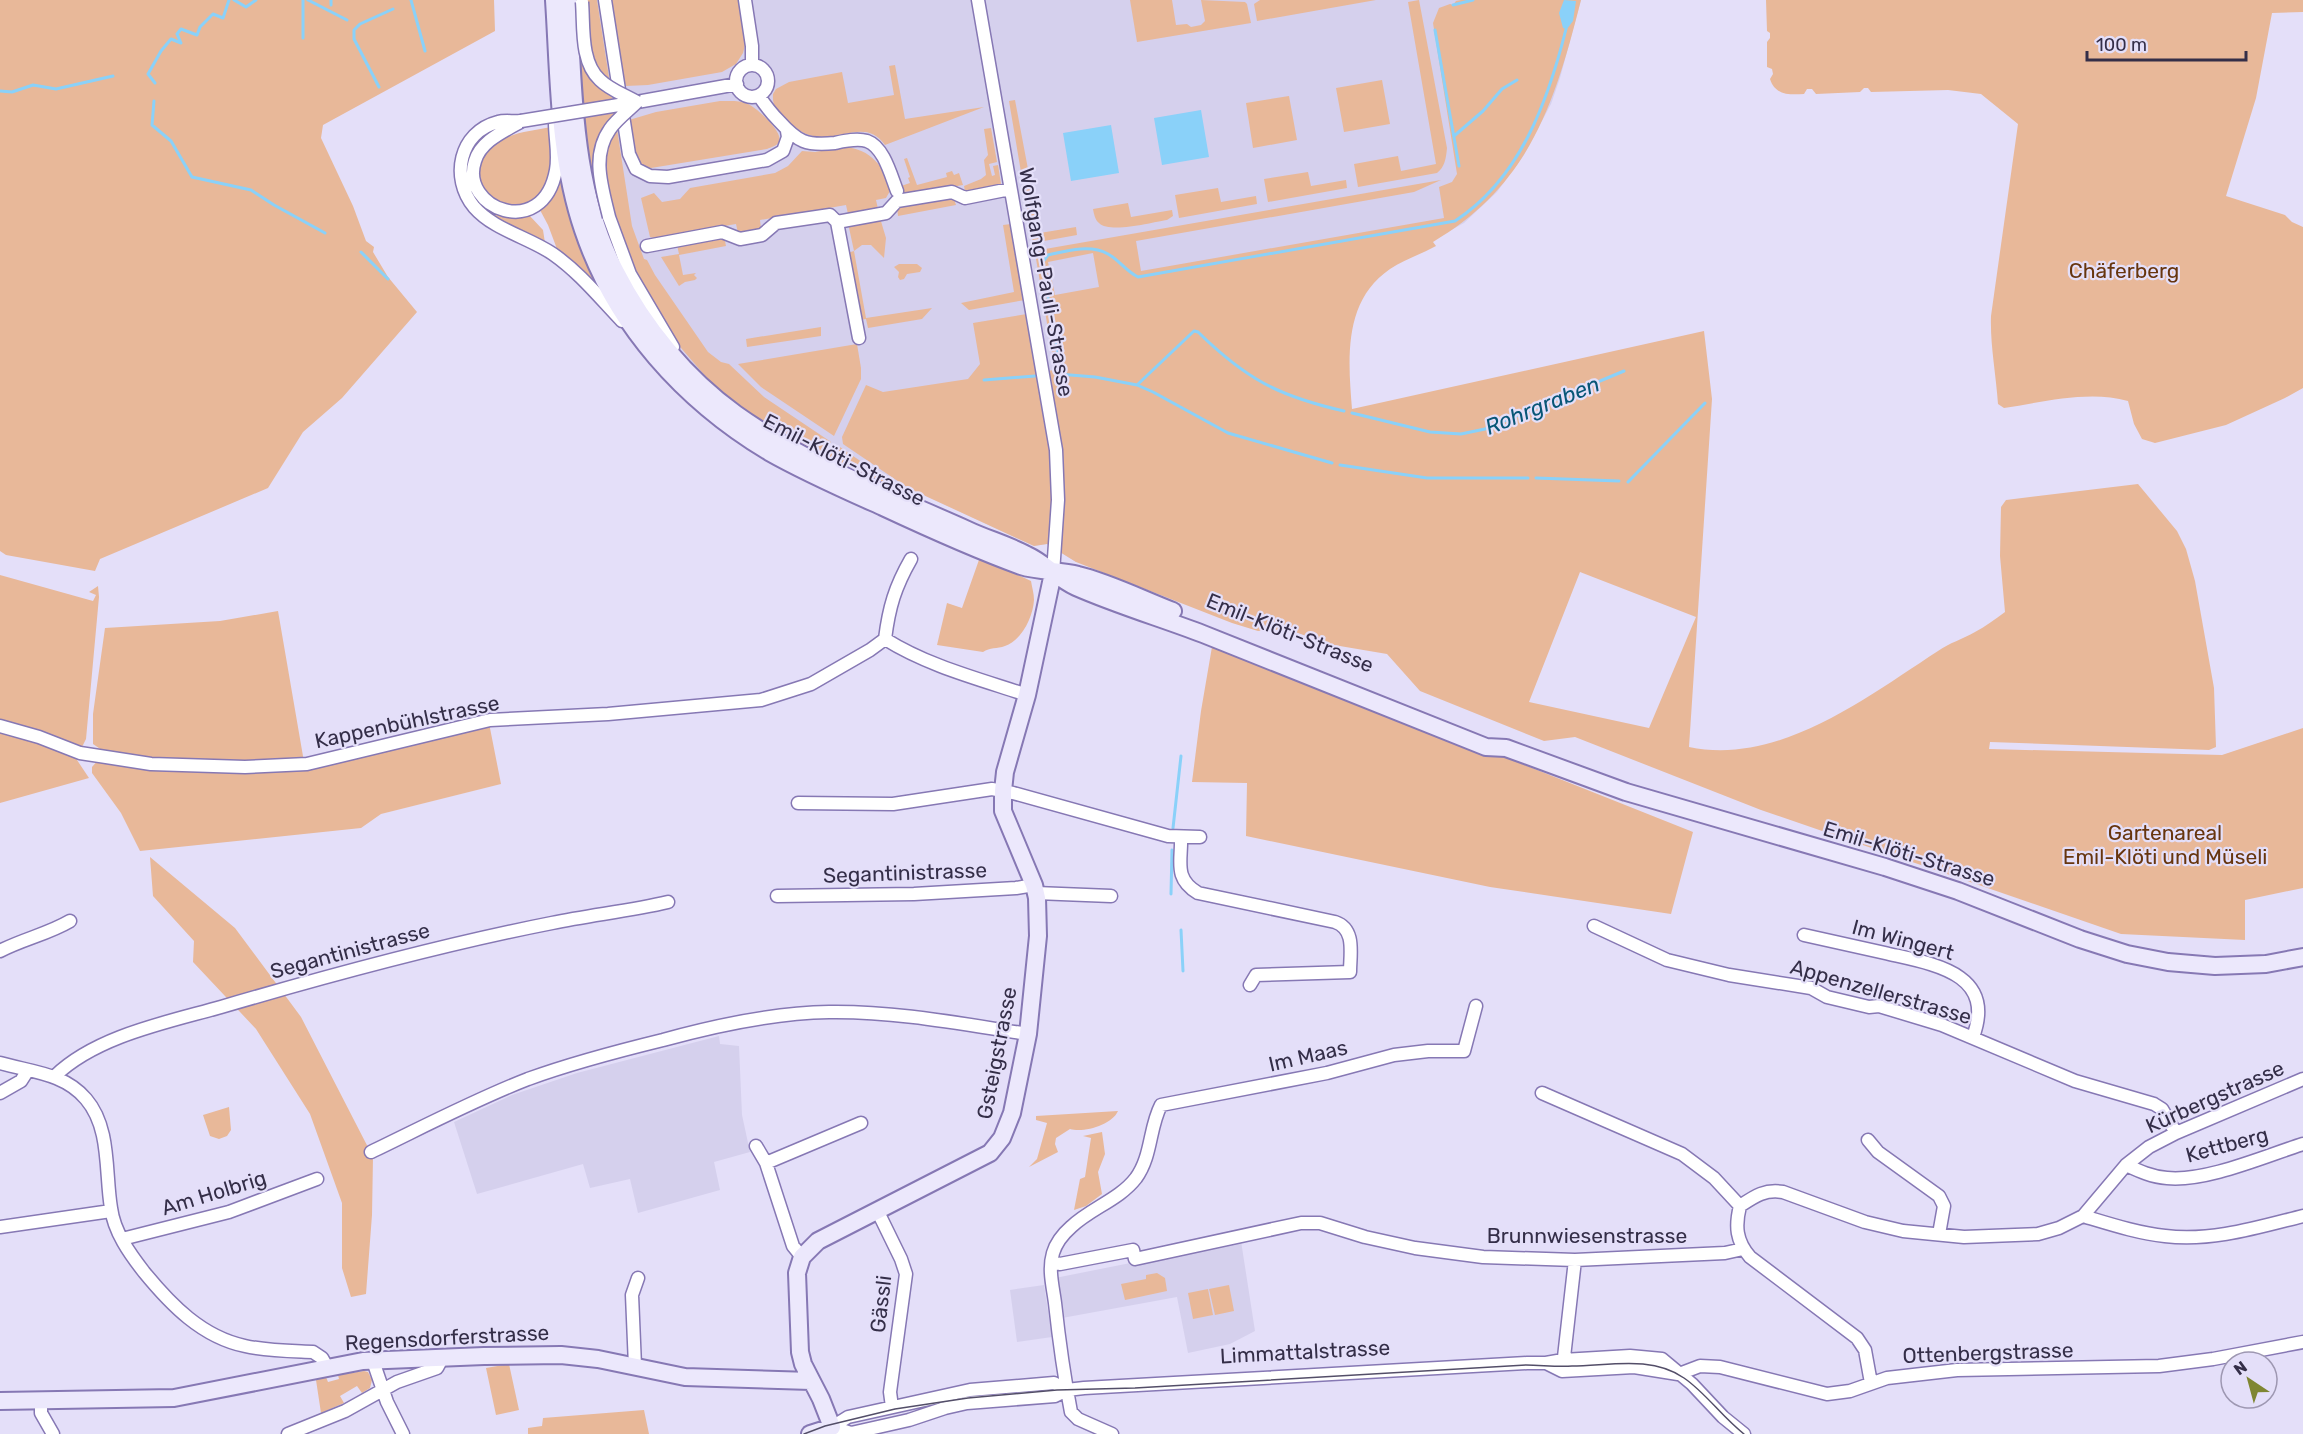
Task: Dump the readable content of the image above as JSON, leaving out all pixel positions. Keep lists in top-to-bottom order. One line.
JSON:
{"streets":{"street":["Wolfgang-Pauli-Strasse","Emil-Klöti-Strasse","Kappenbühlstrasse","Segantinistrasse","Im Wingert","Appenzellerstrasse","Gsteigstrasse","Im Maas","Kürbergstrasse","Kettberg","Am Holbrig","Brunnwiesenstrasse","Gässli","Regensdorferstrasse","Limmattalstrasse","Ottenbergstrasse"]},"crossings":[["Wolfgang-Pauli-Strasse","Emil-Klöti-Strasse"],["Wolfgang-Pauli-Strasse","Gsteigstrasse"],["Emil-Klöti-Strasse","Gsteigstrasse"],["Segantinistrasse","Gsteigstrasse"],["Im Wingert","Appenzellerstrasse"],["Appenzellerstrasse","Kürbergstrasse"],["Gsteigstrasse","Gässli"],["Im Maas","Brunnwiesenstrasse"],["Kürbergstrasse","Kettberg"],["Limmattalstrasse","Ottenbergstrasse"]],"water":["Rohrgraben"],"parks":["Chäferberg","Gartenareal Emil-Klöti und Müseli"],"scale_bar":"100 m","north":"top left"}
